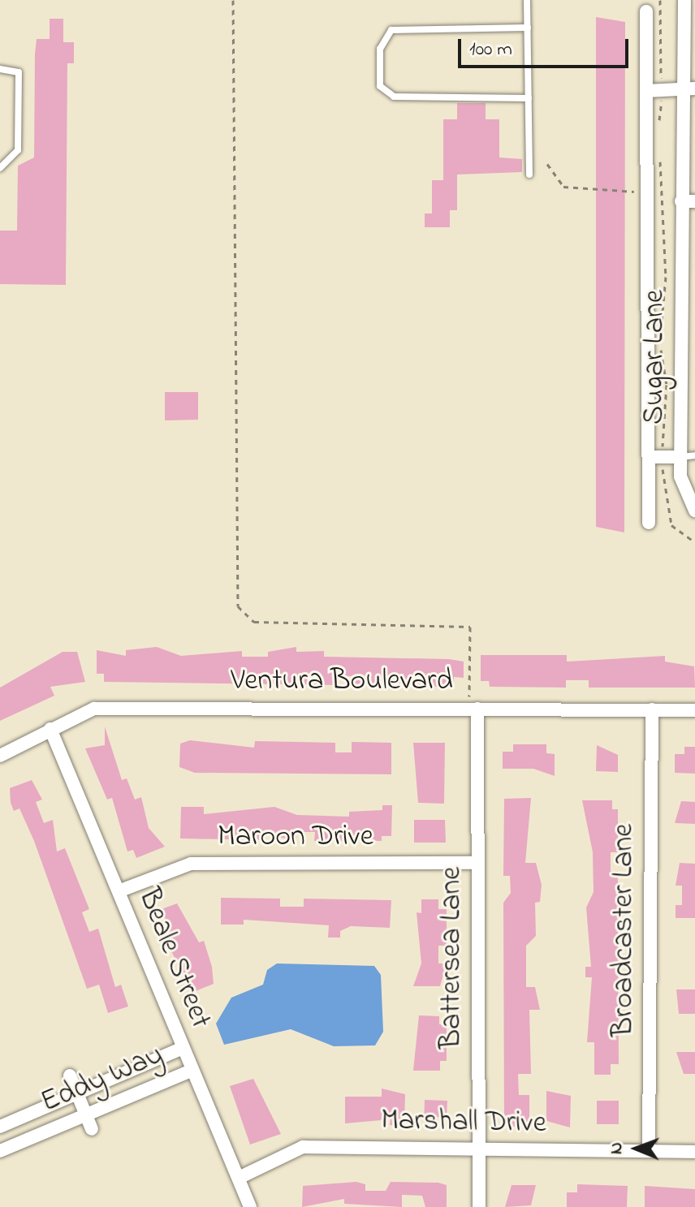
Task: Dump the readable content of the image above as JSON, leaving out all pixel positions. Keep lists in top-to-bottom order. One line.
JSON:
{"streets":{"street":["Sugar Lane","Ventura Boulevard","Maroon Drive","Broadcaster Lane","Battersea Lane","Beale Street","Eddy Way","Marshall Drive"]},"crossings":[["Ventura Boulevard","Broadcaster Lane"],["Ventura Boulevard","Battersea Lane"],["Ventura Boulevard","Beale Street"],["Maroon Drive","Battersea Lane"],["Maroon Drive","Beale Street"],["Broadcaster Lane","Marshall Drive"],["Battersea Lane","Marshall Drive"],["Beale Street","Eddy Way"],["Beale Street","Marshall Drive"]],"scale_bar":"100 m","north":"left"}
